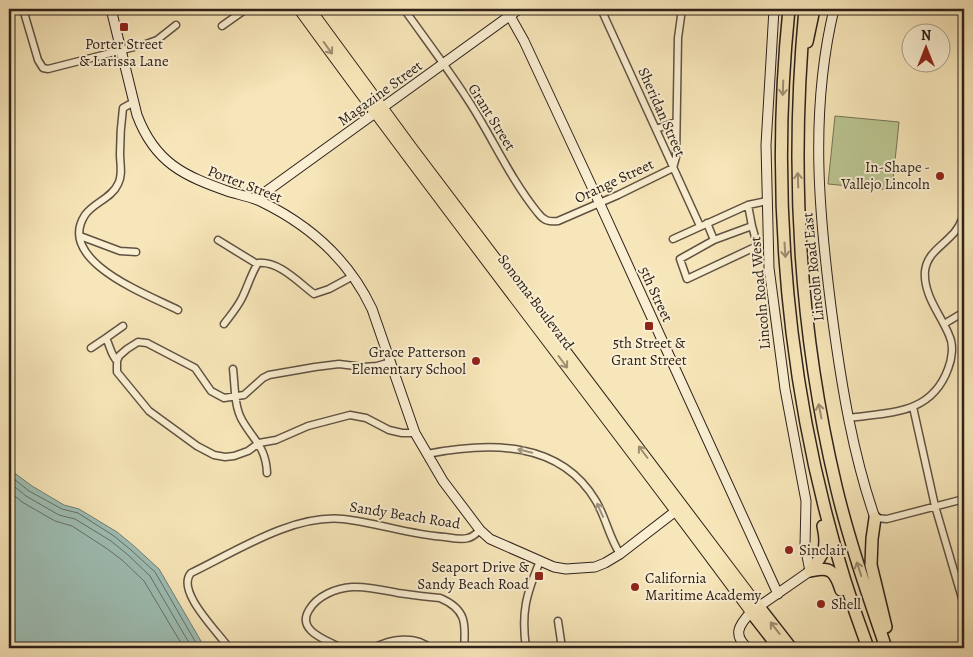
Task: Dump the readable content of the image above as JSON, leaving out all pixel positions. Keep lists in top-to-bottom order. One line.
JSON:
{"streets":{"main road":["Sonoma Boulevard"],"street":["Magazine Street","Sheridan Street","Grant Street","Orange Street","Porter Street","Lincoln Road East","Lincoln Road West","5th Street","Sandy Beach Road"]},"crossings":[["Magazine Street","Grant Street"],["Magazine Street","Porter Street"],["Magazine Street","5th Street"],["Magazine Street","Sonoma Boulevard"],["Sheridan Street","Orange Street"],["Grant Street","Orange Street"],["Orange Street","5th Street"],["Porter Street","Sandy Beach Road"],["Sonoma Boulevard","Sandy Beach Road"]],"places":{"transit":["Porter Street & Larissa Lane","5th Street & Grant Street","Seaport Drive & Sandy Beach Road"],"other":["In-Shape - Vallejo Lincoln","Grace Patterson Elementary School","Sinclair","California Maritime Academy","Shell"]},"north":"top"}
